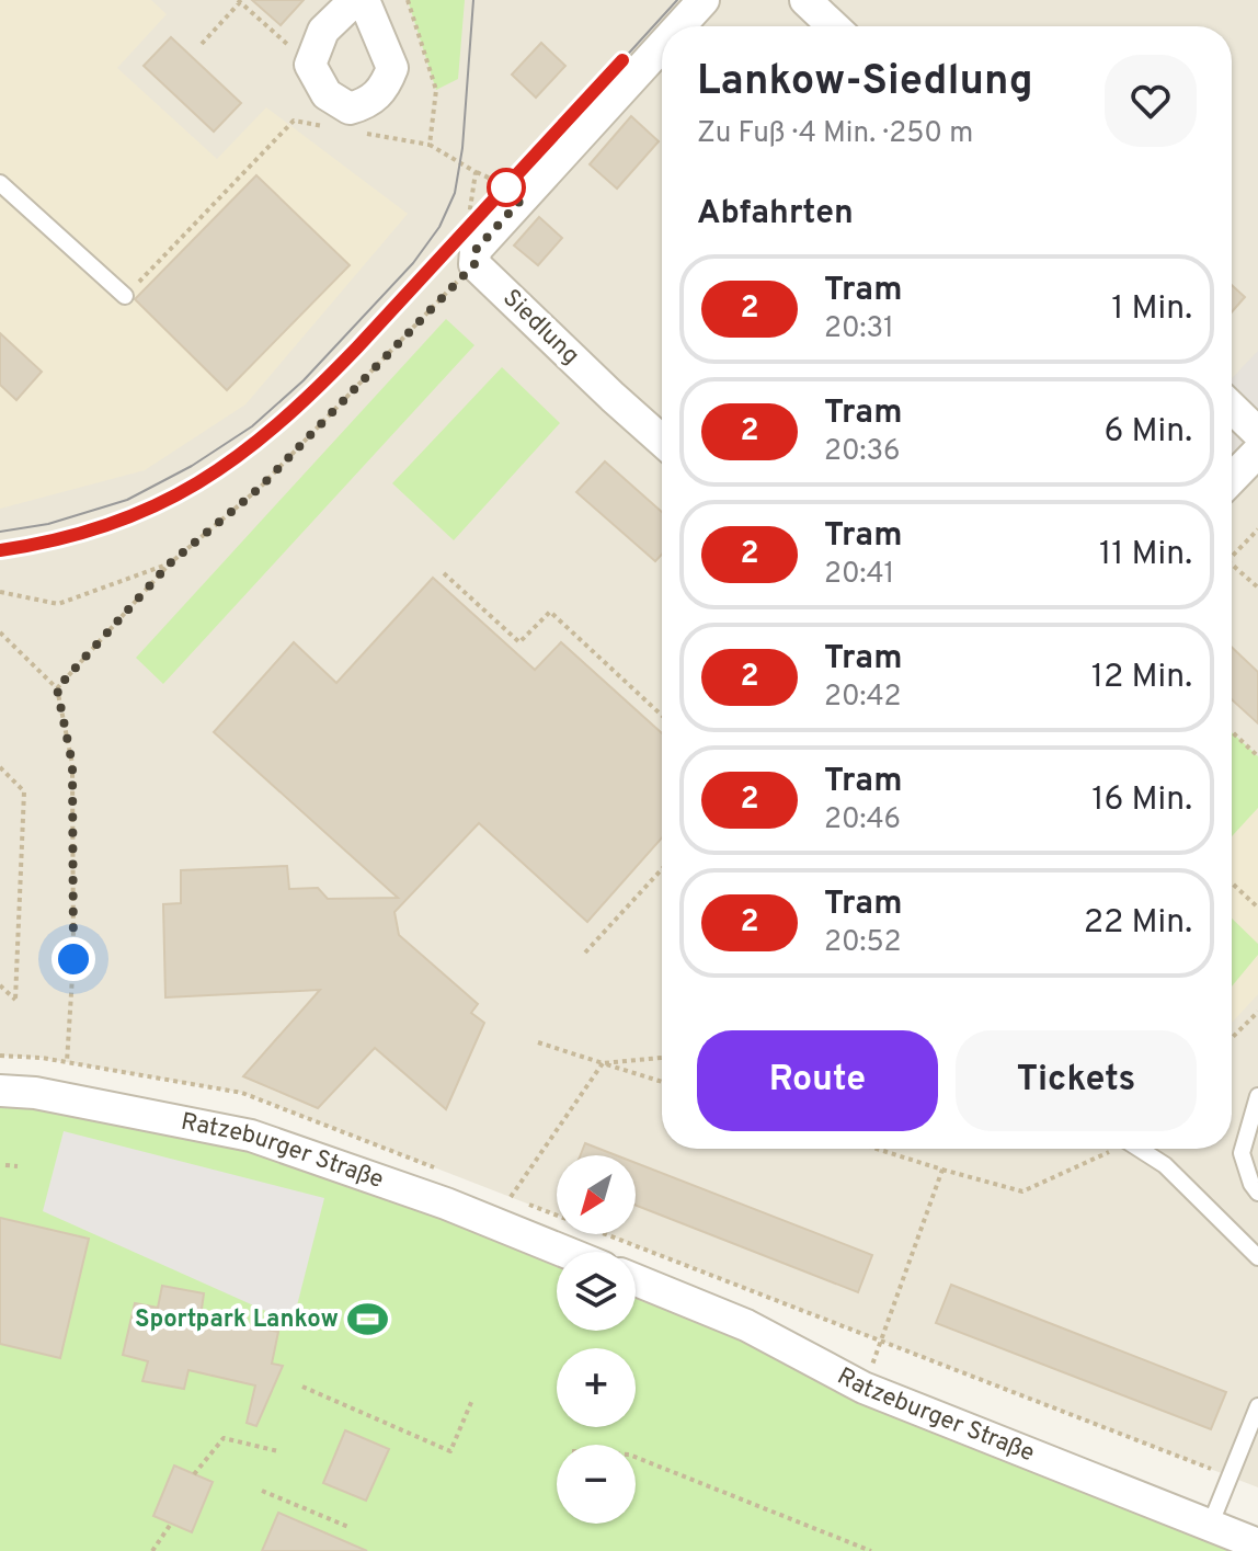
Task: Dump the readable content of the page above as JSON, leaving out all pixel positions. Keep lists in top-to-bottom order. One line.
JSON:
{"streets":{"street":["Siedlung","Ratzeburger Straße"]},"places":{"sports":["Sportpark Lankow"]},"lines":["tram line 2"],"north":"bottom left","page":{"heading":[["Lankow-Siedlung","Zu Fuß · 4 Min. · 250 m"],"Abfahrten"],"list":[{"mark":"2","name":"Tram","note":"20:31","value":"1 Min."},{"mark":"2","name":"Tram","note":"20:36","value":"6 Min."},{"mark":"2","name":"Tram","note":"20:41","value":"11 Min."},{"mark":"2","name":"Tram","note":"20:42","value":"12 Min."},{"mark":"2","name":"Tram","note":"20:46","value":"16 Min."},{"mark":"2","name":"Tram","note":"20:52","value":"22 Min."}],"buttons":["Route","Tickets"],"map_buttons":["+","−"]}}
